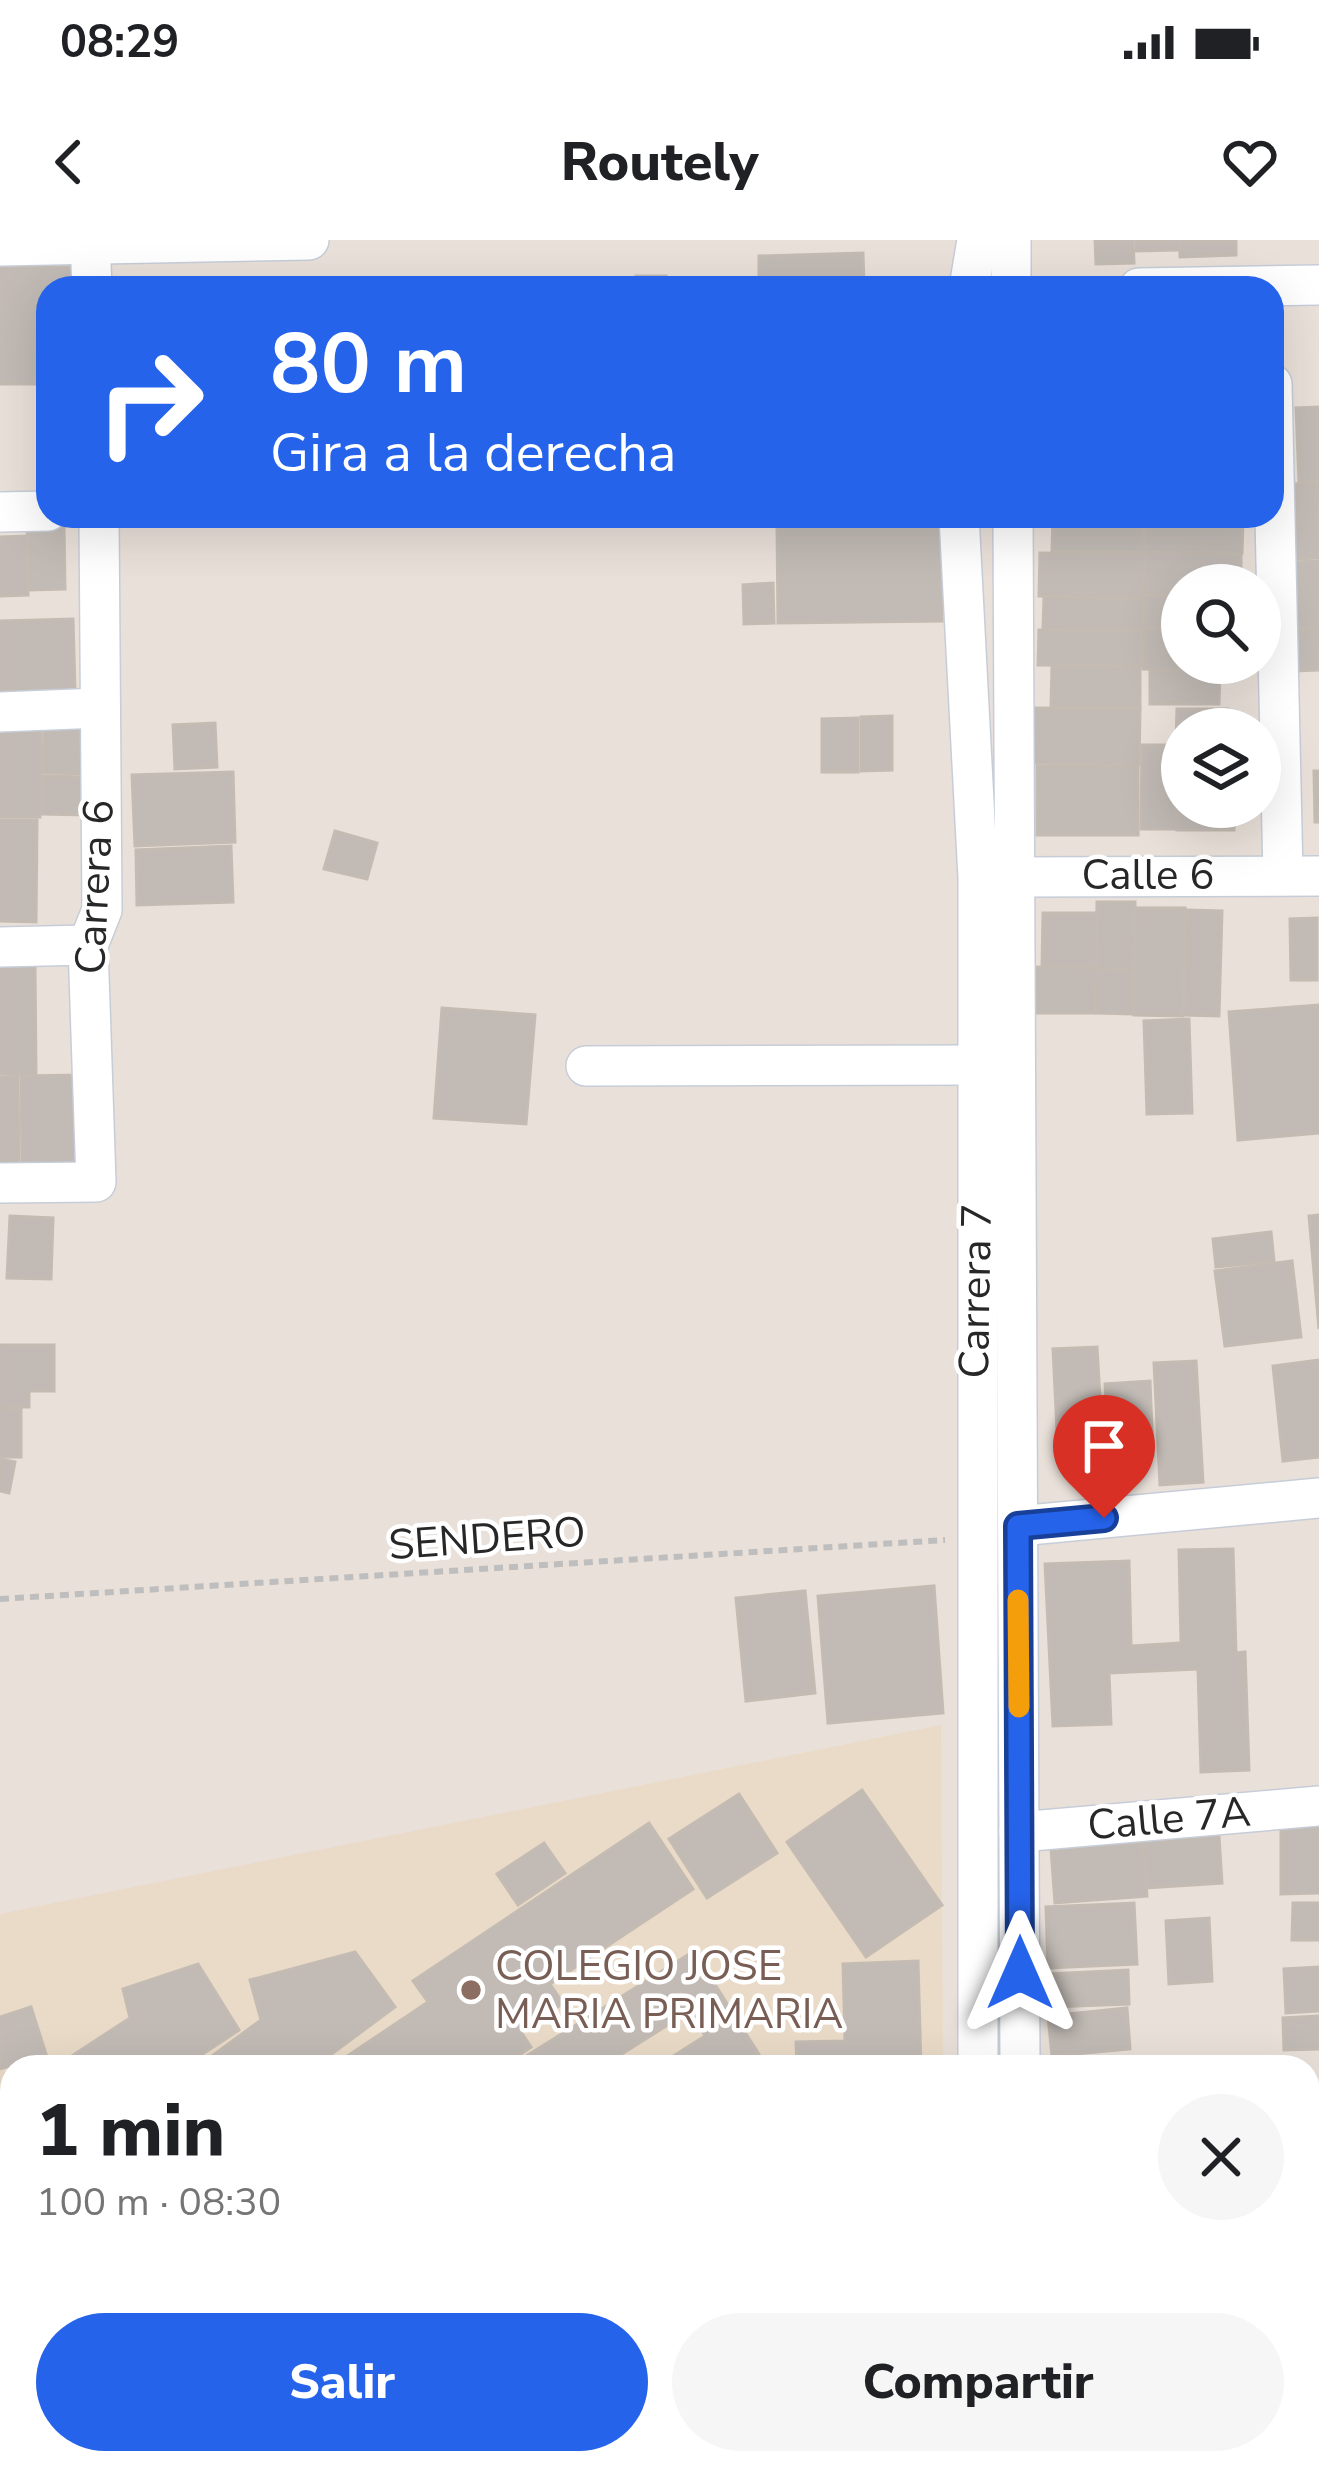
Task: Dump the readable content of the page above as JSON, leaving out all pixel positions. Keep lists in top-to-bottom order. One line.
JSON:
{"streets":{"street":["Calle 6","Carrera 6","Carrera 7","Calle 7A"],"path":["SENDERO"]},"crossings":[["Calle 6","Carrera 7"],["Carrera 7","SENDERO"],["Carrera 7","Calle 7A"]],"places":["COLEGIO JOSE MARIA PRIMARIA"],"page":{"status":"08:29","header":"Routely","turn":["80 m","Gira a la derecha"],"heading":["1 min","100 m · 08:30"],"buttons":["Salir","Compartir"]}}
